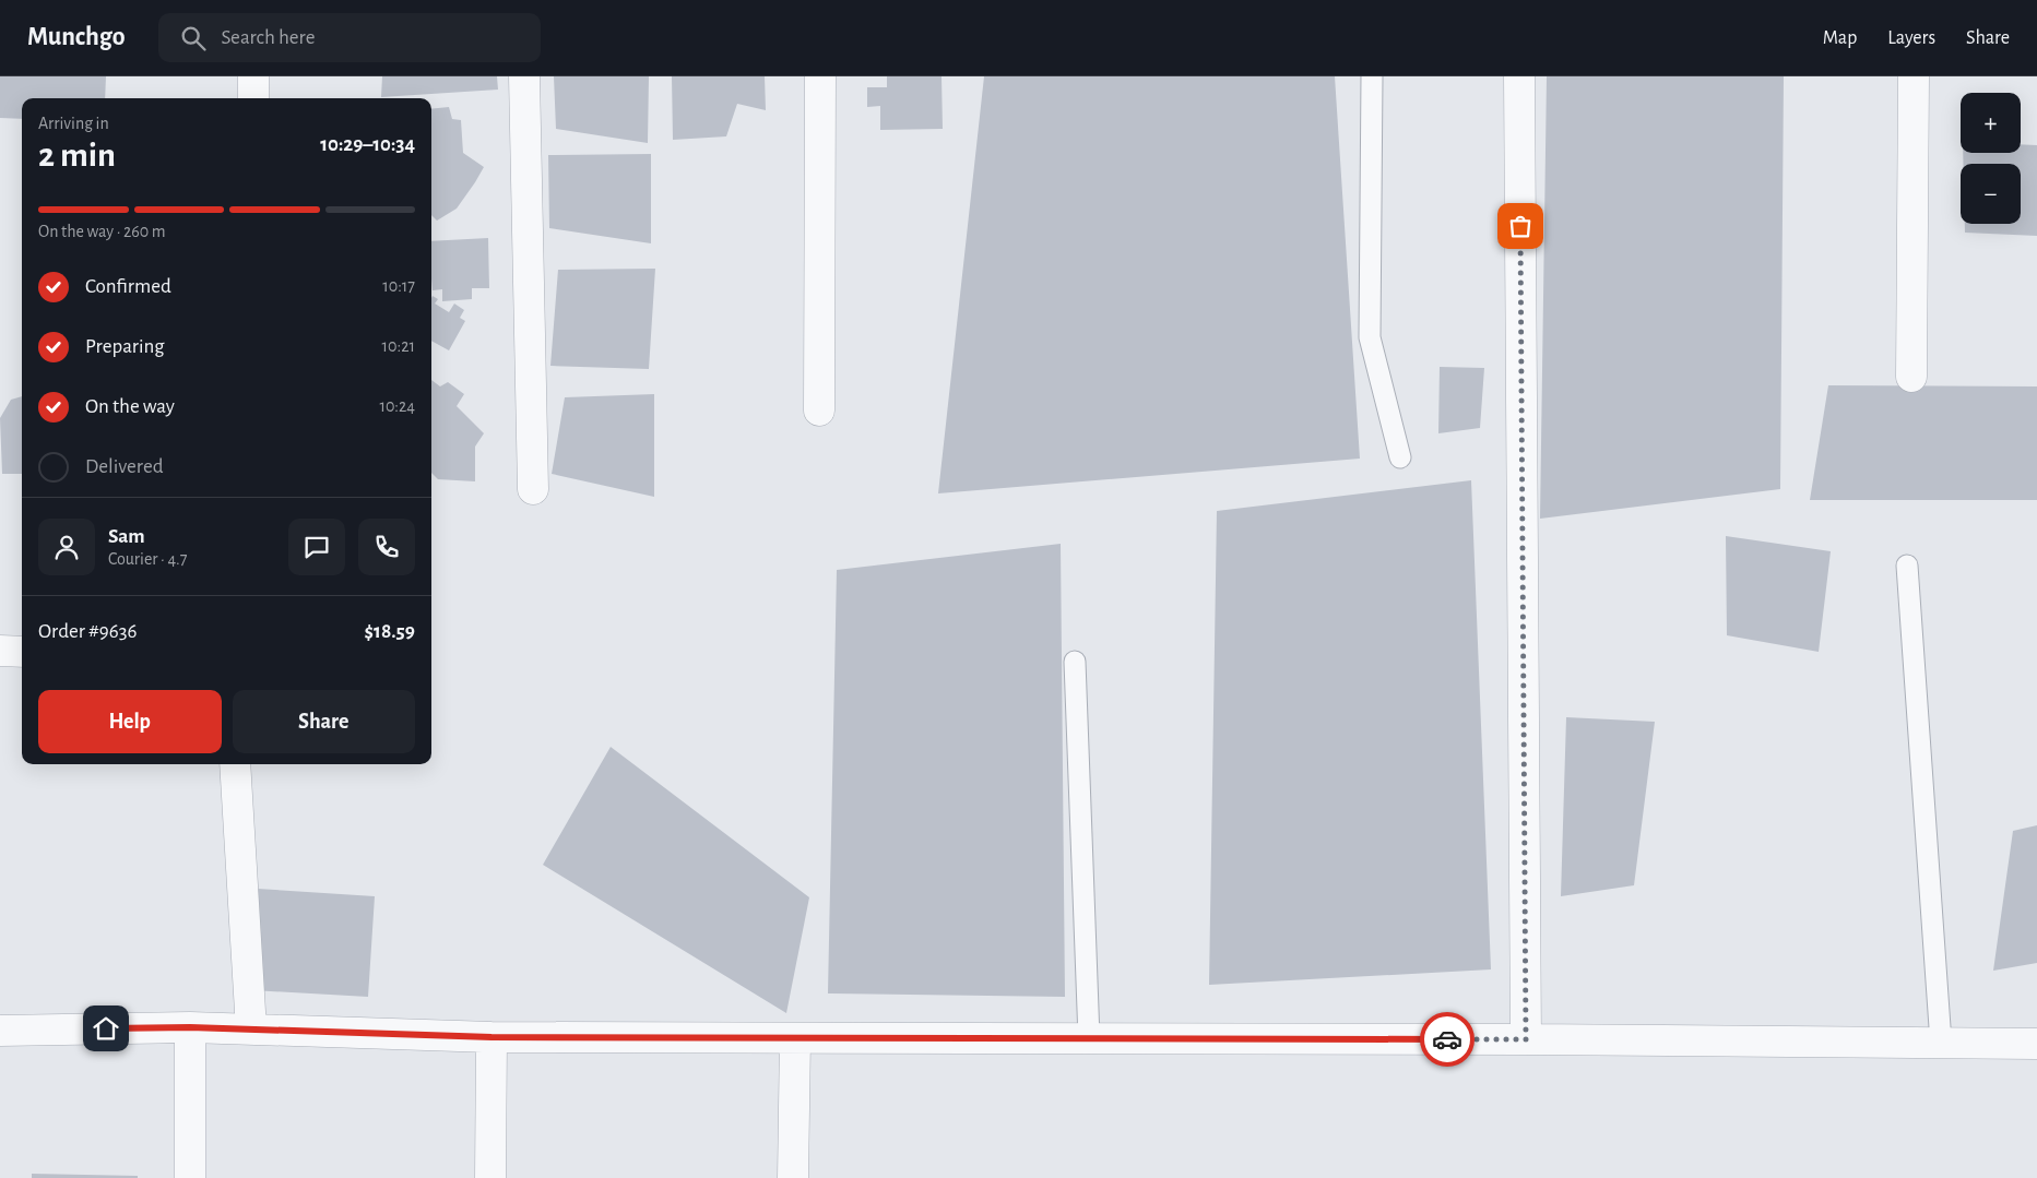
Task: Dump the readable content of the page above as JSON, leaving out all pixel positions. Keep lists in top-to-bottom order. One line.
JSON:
{"page":{"header":"Munchgo","search":"Search here","nav":["Map","Layers","Share"],"map_buttons":["+","−"],"heading":["2 min","Arriving in","10:29–10:34"],"panel":["Sam","Courier · 4.7","Order #9636","$18.59"],"bar":"On the way · 260 m","list":[["Confirmed","10:17"],["Preparing","10:21"],["On the way","10:24"],"Delivered"],"buttons":["Help","Share"]}}
